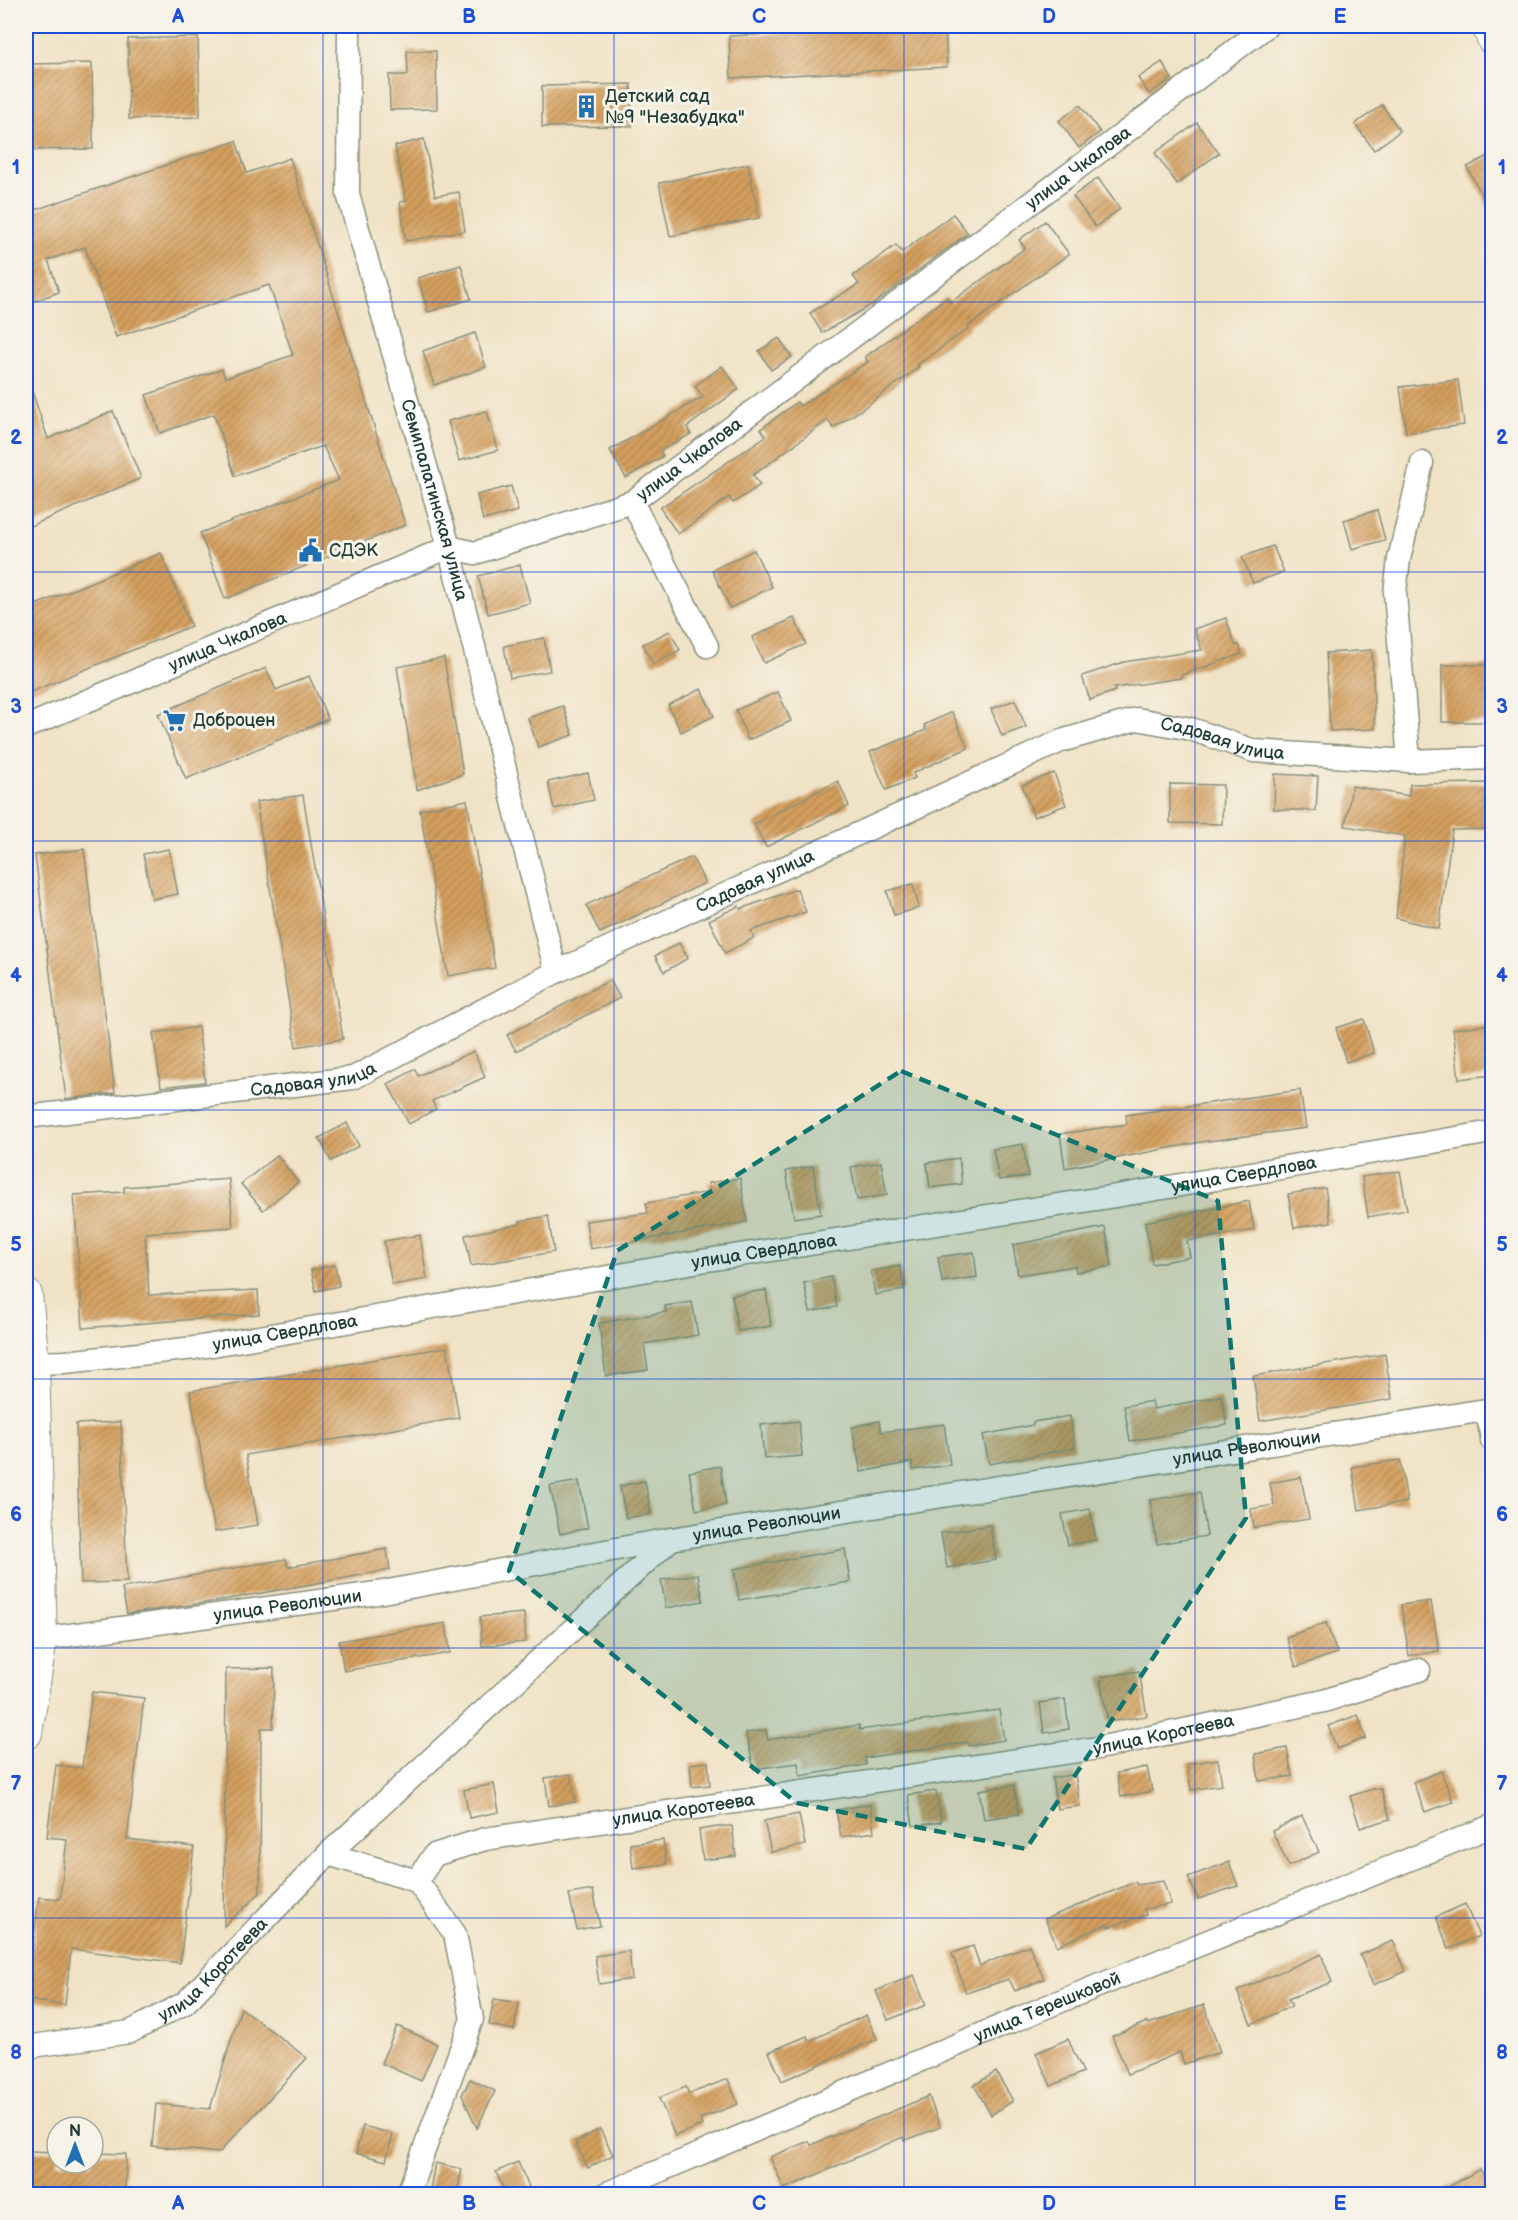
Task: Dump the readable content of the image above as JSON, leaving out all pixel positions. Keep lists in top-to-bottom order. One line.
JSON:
{"streets":{"street":["улица Чкалова","Семипалатинская улица","Садовая улица","улица Свердлова","улица Революции","улица Коротеева","улица Терешковой"]},"crossings":[["улица Чкалова","Семипалатинская улица"],["Семипалатинская улица","Садовая улица"],["улица Революции","улица Коротеева"]],"places":{"building":["Детский сад №9 \"Незабудка\""],"public building":["СДЭК"],"supermarket":["Доброцен"]},"north":"top","grid":{"columns":["A","B","C","D","E"],"rows":["1","2","3","4","5","6","7","8"]}}
